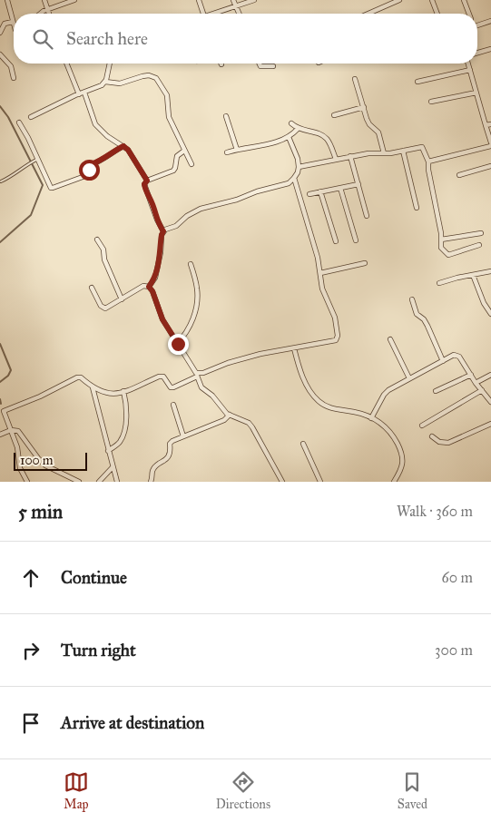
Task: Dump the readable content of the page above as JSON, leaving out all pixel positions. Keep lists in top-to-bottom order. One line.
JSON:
{"scale_bar":"100 m","page":{"search":"Search here","scale":"100 m","heading":["5 min","Walk · 360 m"],"list":[["Continue","60 m"],["Turn right","300 m"],"Arrive at destination"],"nav":["Map","Directions","Saved"]}}
